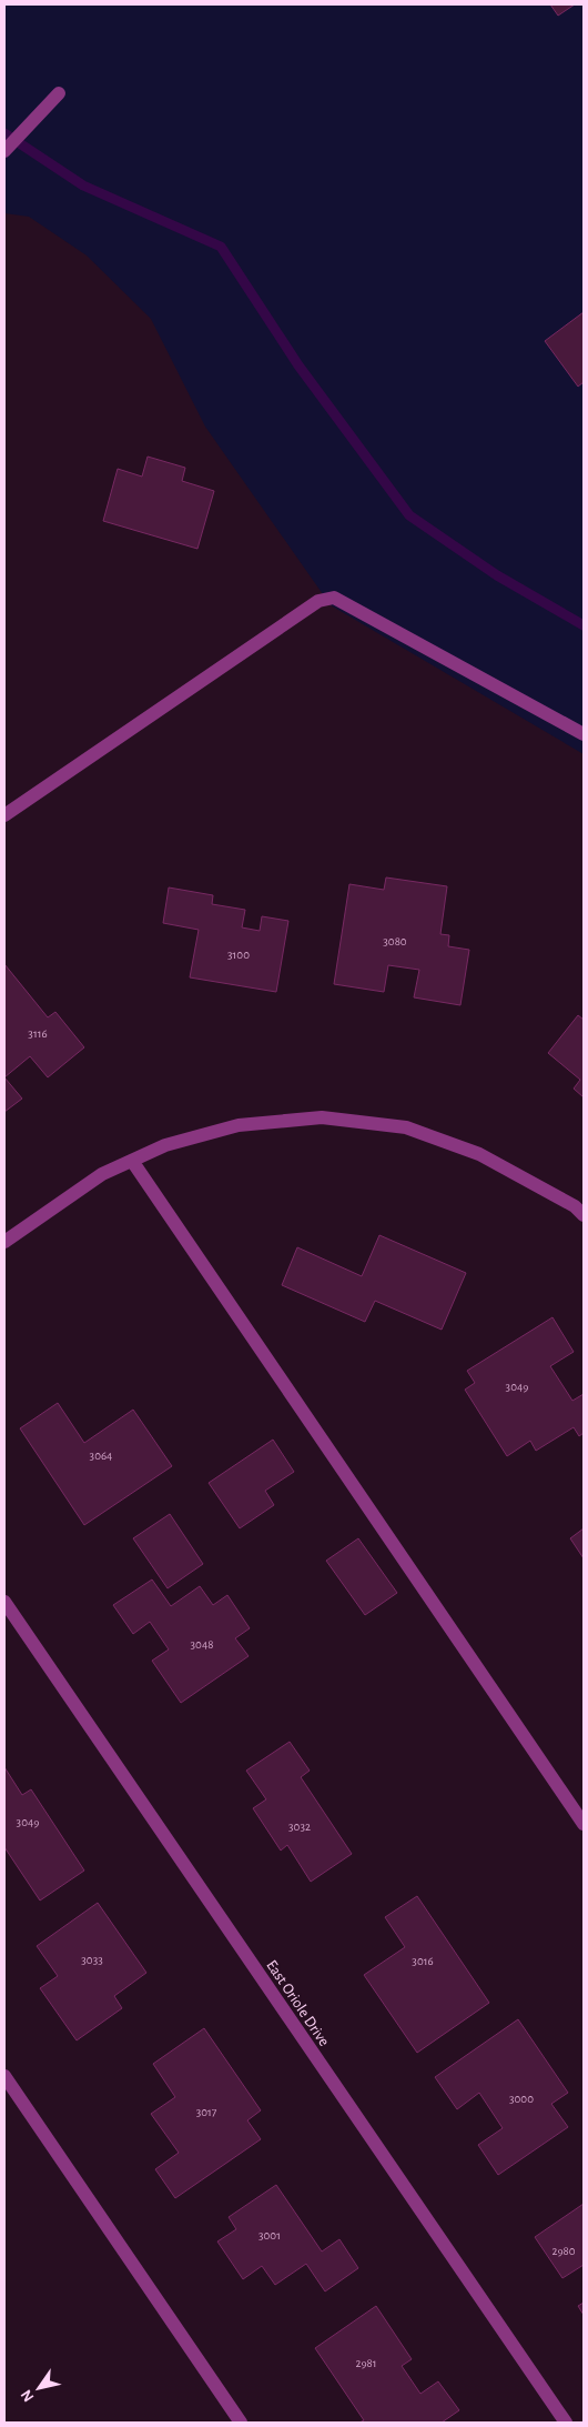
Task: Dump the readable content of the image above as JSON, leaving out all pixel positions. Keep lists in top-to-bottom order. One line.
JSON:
{"streets":{"street":["East Oriole Drive"]},"house_numbers":["3080","3100","3116","3049","3064","3048","3049","3032","3033","3016","3000","3017","3001","2980","2981"],"north":"bottom left"}
